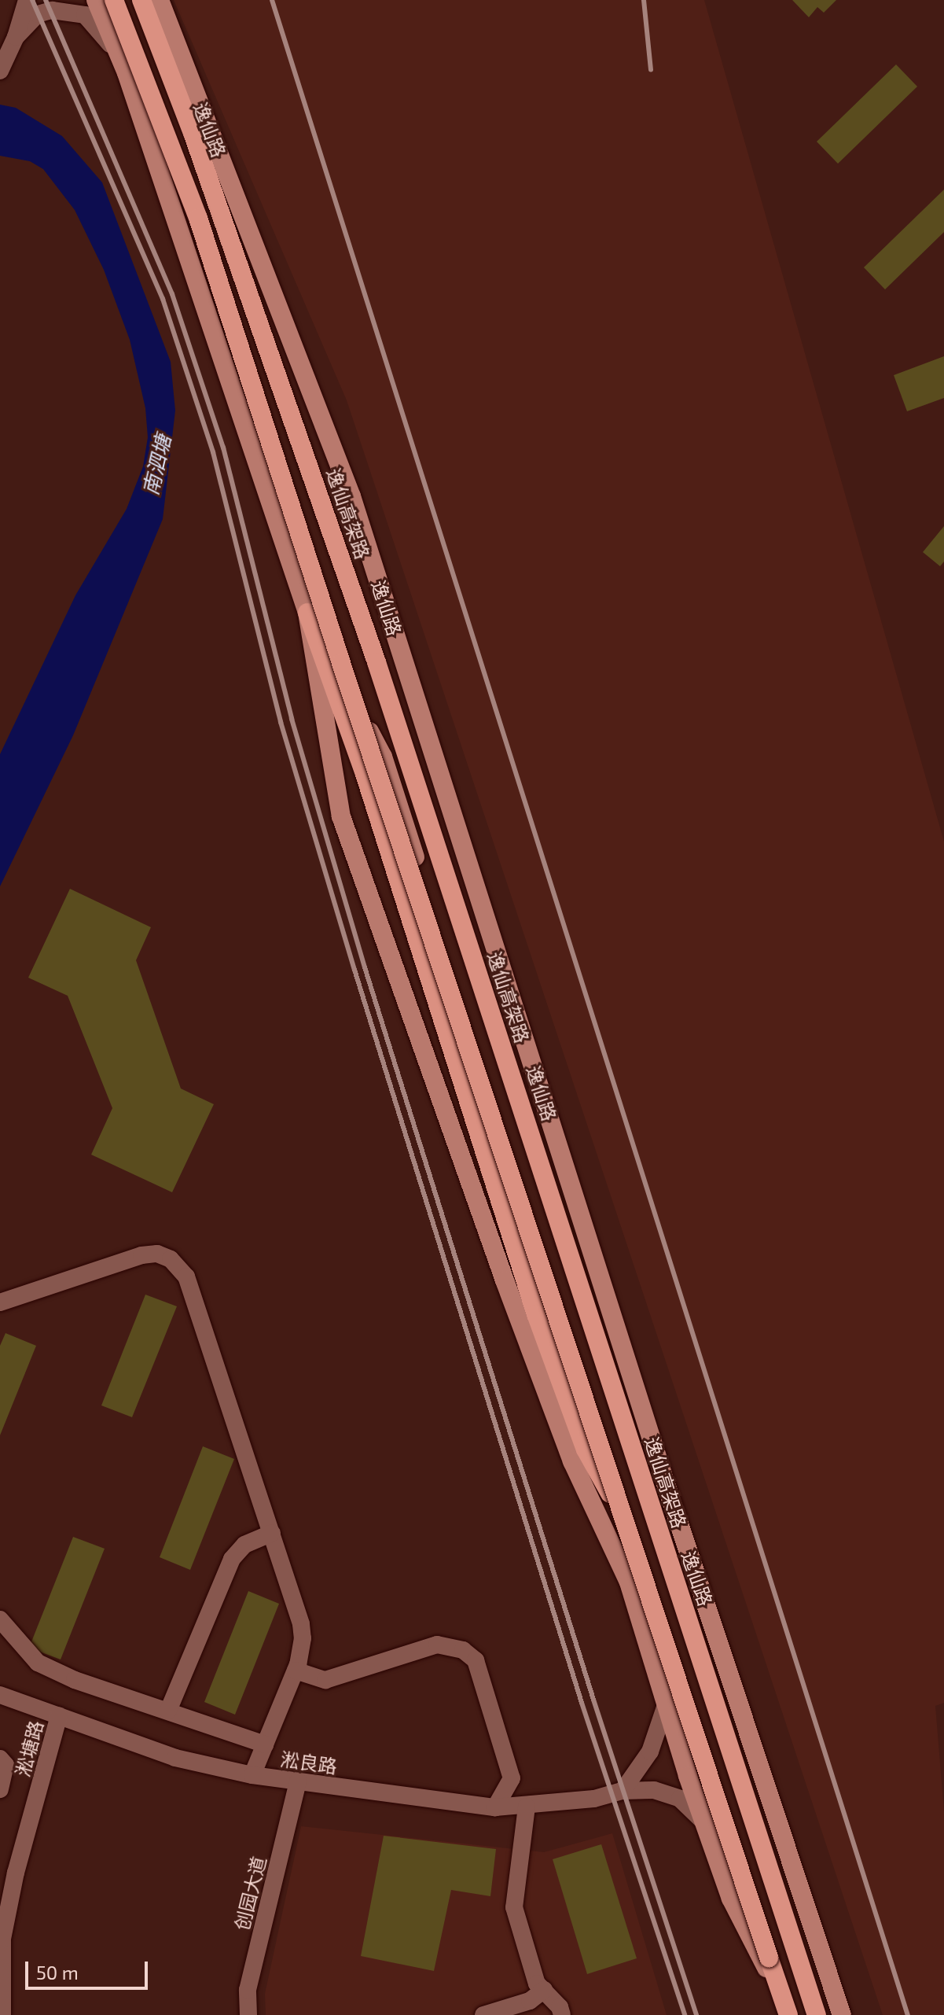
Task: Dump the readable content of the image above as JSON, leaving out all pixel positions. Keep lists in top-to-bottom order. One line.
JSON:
{"streets":{"highway":["逸仙高架路"],"main road":["逸仙路"],"street":["淞塘路","淞良路","创园大道"]},"crossings":[["淞塘路","淞良路"],["淞良路","创园大道"]],"water":["南泗塘"],"scale_bar":"50 m"}
